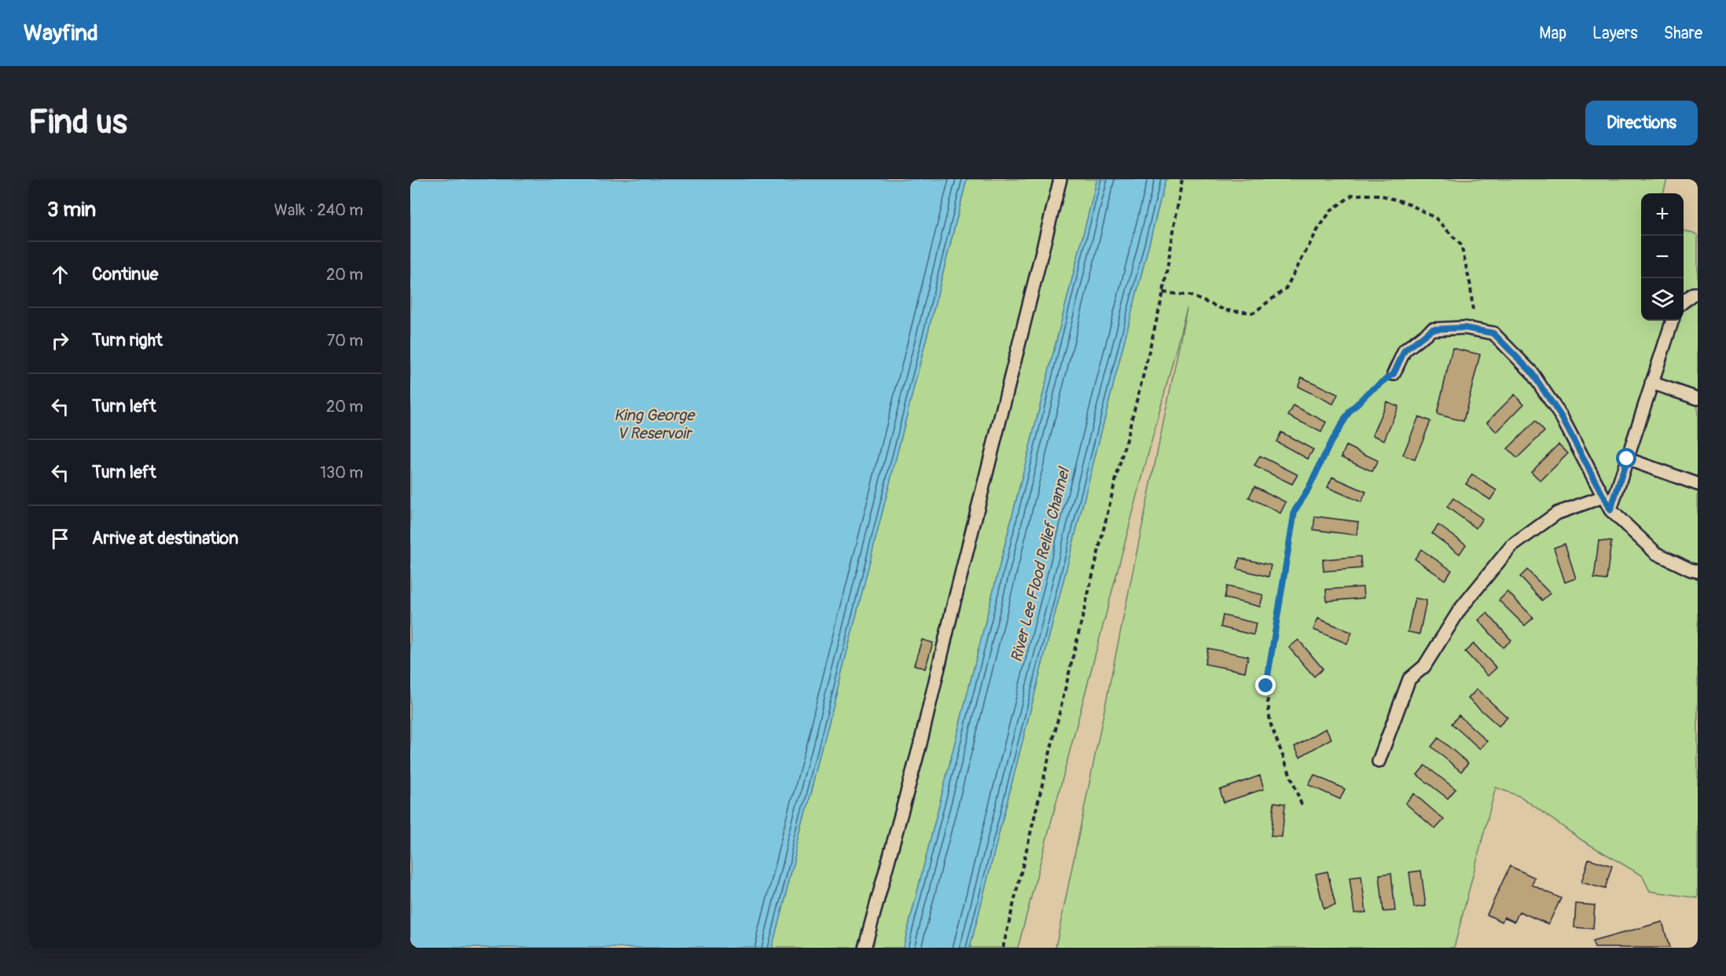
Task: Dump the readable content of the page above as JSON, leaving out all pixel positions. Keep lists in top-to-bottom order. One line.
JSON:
{"water":["King George V Reservoir","River Lee Flood Relief Channel"],"page":{"header":"Wayfind","nav":["Map","Layers","Share"],"buttons":"Directions","title":"Find us","heading":["3 min","Walk · 240 m"],"map_buttons":["+","−"],"list":[["Continue","20 m"],["Turn right","70 m"],["Turn left","20 m"],["Turn left","130 m"],"Arrive at destination"]}}
